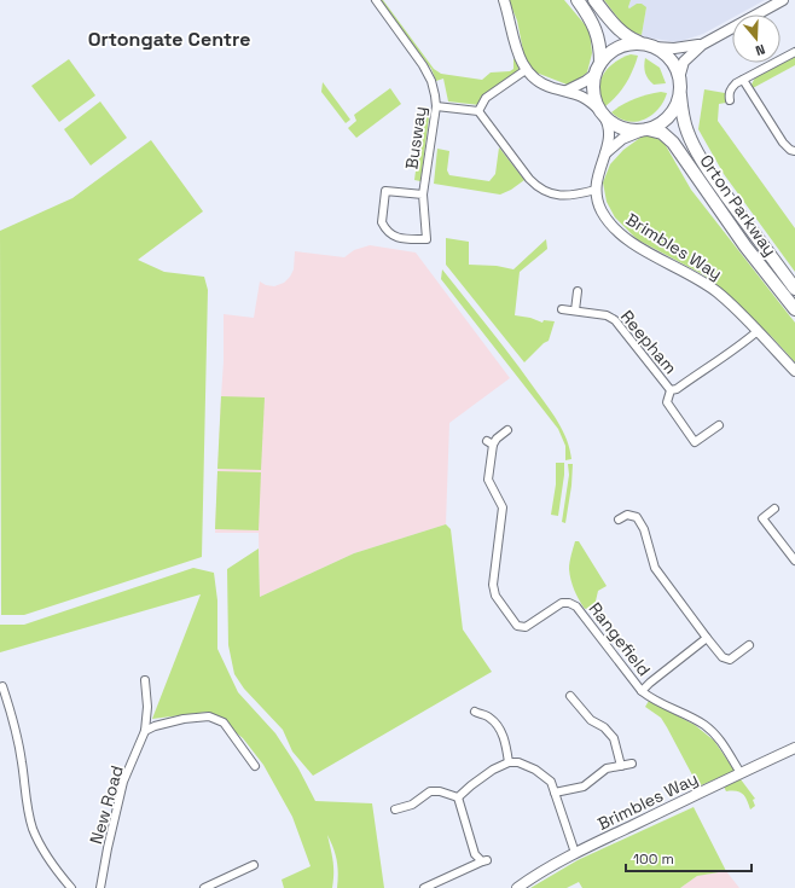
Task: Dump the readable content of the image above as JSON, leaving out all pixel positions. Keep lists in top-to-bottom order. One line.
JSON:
{"streets":{"main road":["Orton Parkway"],"street":["Busway","Brimbles Way","Reepham","Rangefield","New Road"]},"crossings":[["Orton Parkway","Brimbles Way"],["Brimbles Way","Reepham"]],"districts":["Ortongate Centre"],"scale_bar":"100 m","north":"bottom"}
